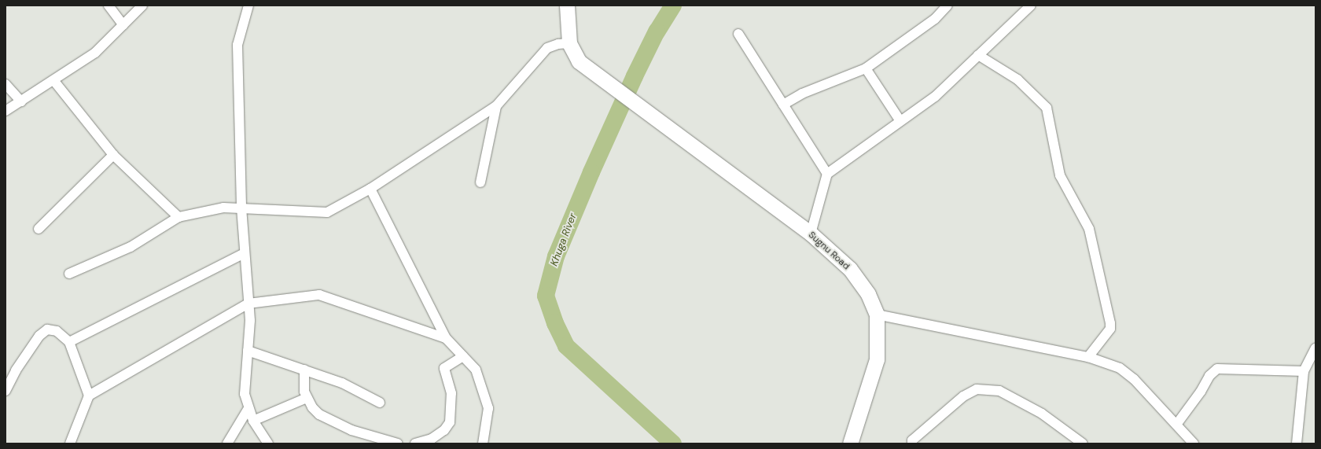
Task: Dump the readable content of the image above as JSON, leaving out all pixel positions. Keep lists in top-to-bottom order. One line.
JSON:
{"streets":{"main road":["Sugnu Road"]},"water":["Khuga River"]}
